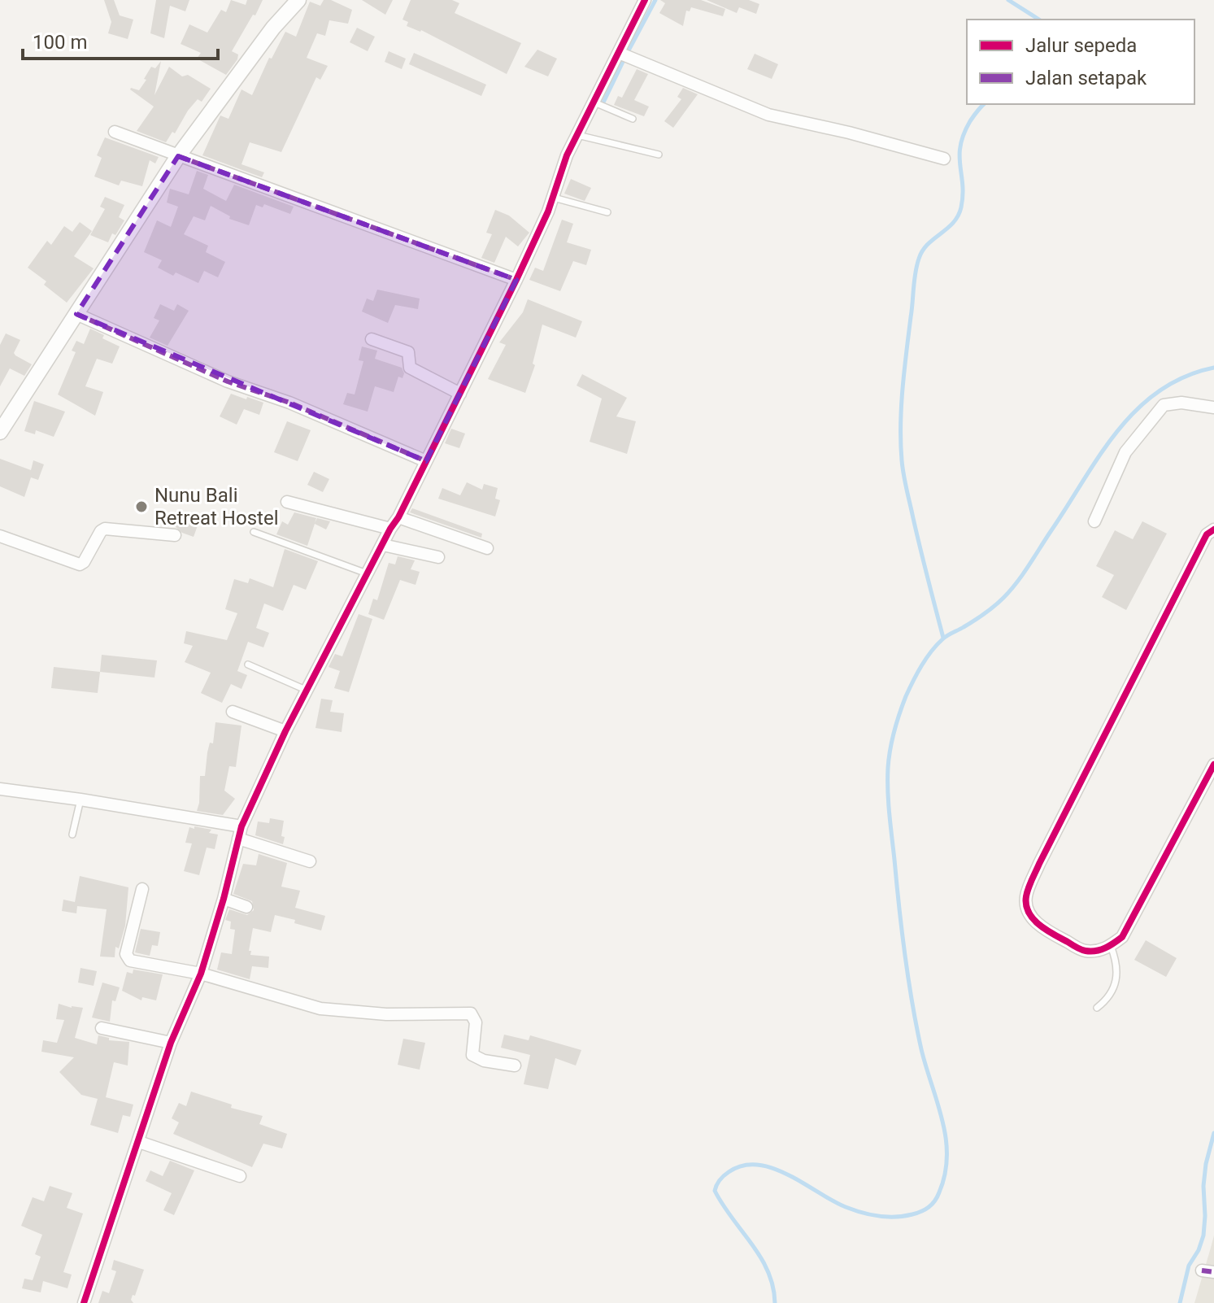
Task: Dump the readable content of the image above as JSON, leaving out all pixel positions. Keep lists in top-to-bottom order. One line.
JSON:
{"places":["Nunu Bali Retreat Hostel"],"legend":["Jalur sepeda","Jalan setapak"],"scale_bar":"100 m"}
